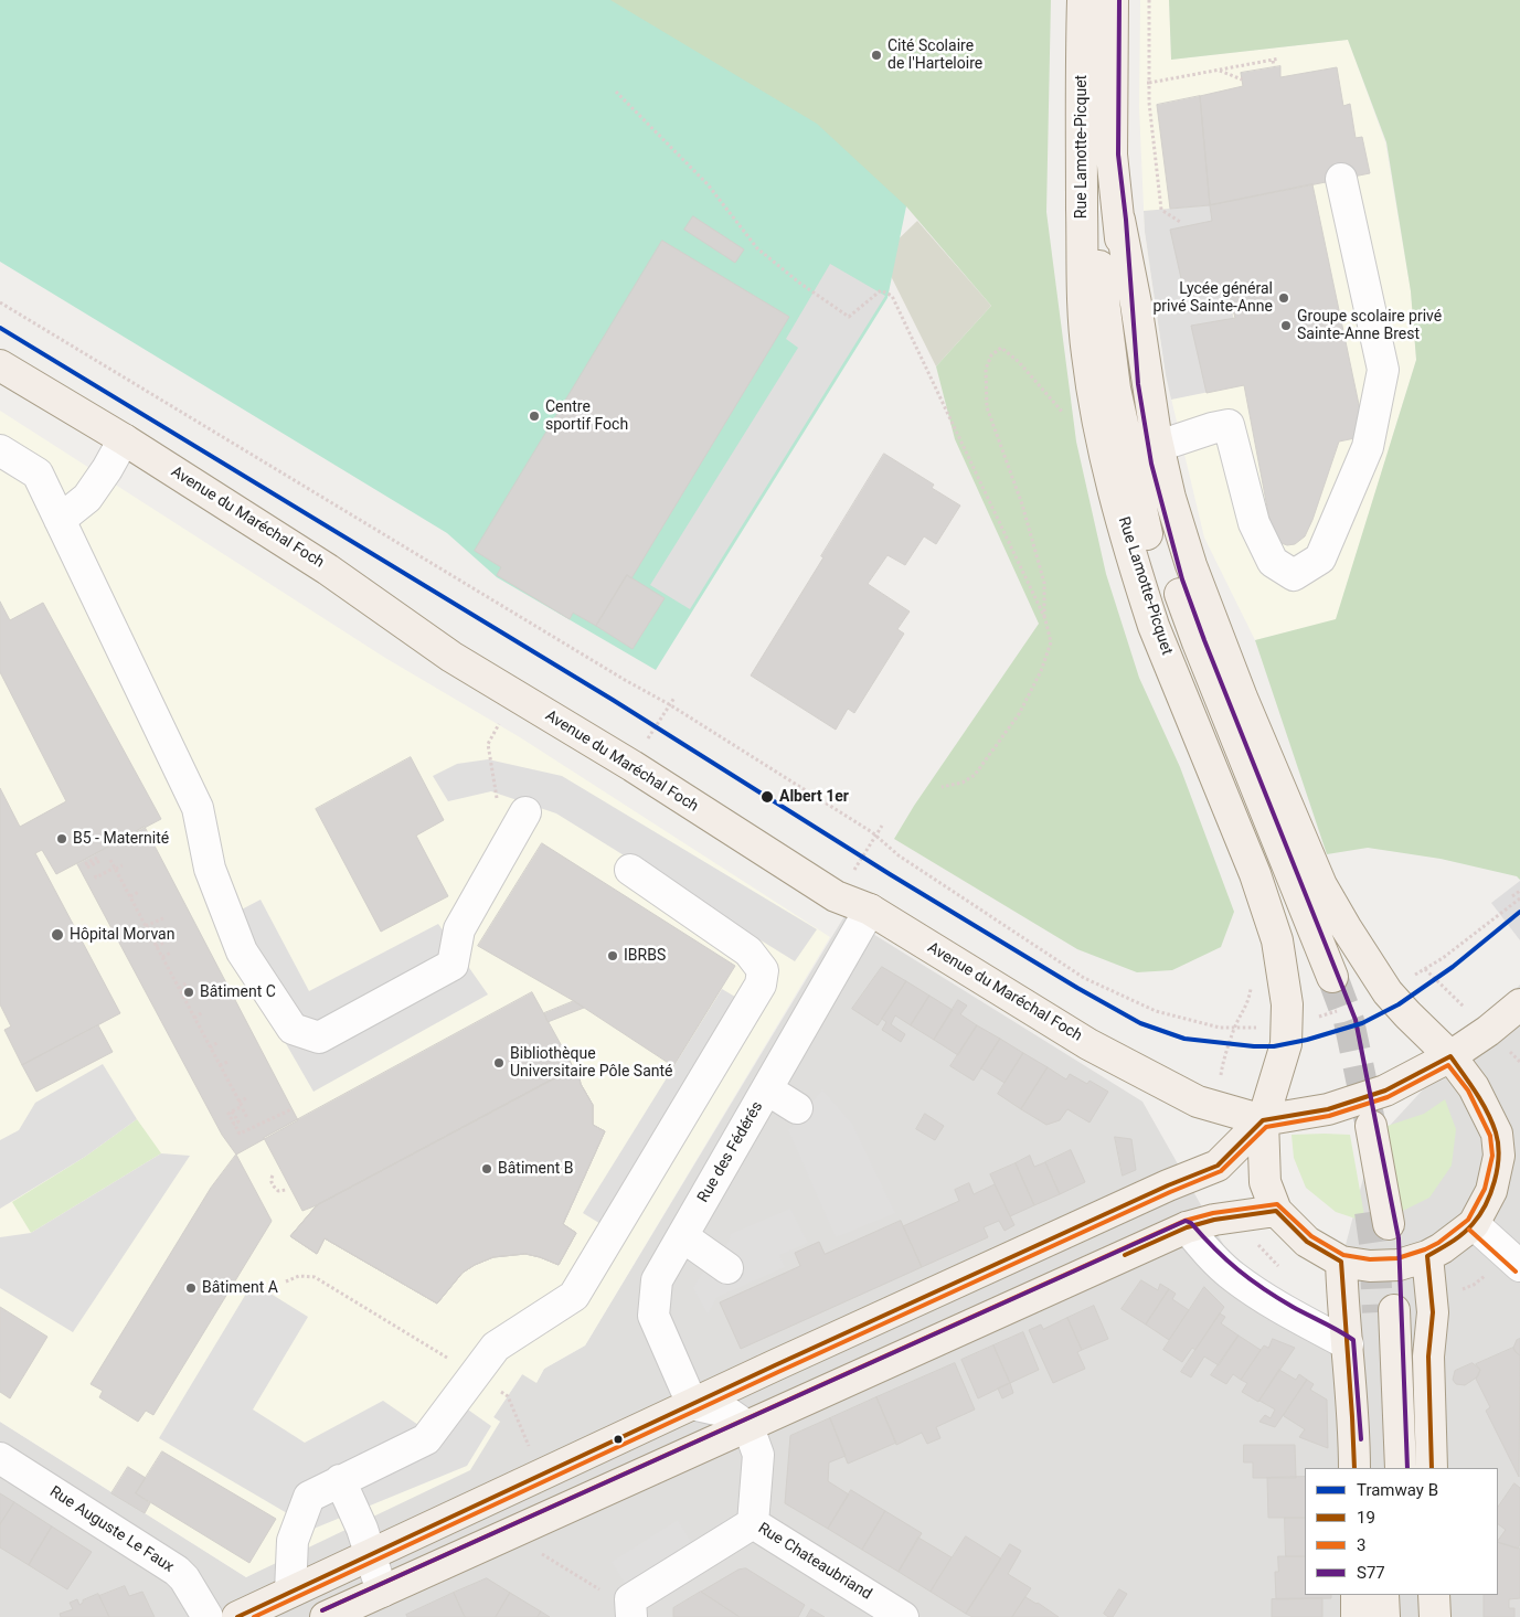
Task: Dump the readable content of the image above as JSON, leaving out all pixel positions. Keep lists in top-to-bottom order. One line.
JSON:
{"streets":{"main road":["Rue Lamotte-Picquet","Avenue du Maréchal Foch"],"street":["Rue des Fédérés","Rue Auguste Le Faux","Rue Chateaubriand"]},"crossings":[["Rue Lamotte-Picquet","Avenue du Maréchal Foch"],["Avenue du Maréchal Foch","Rue des Fédérés"]],"places":["Cité Scolaire de l'Harteloire","Lycée général privé Sainte-Anne","Groupe scolaire privé Sainte-Anne Brest","Centre sportif Foch","Albert 1er","B5 - Maternité","Hôpital Morvan","IBRBS","Bâtiment C","Bibliothèque Universitaire Pôle Santé","Bâtiment B","Bâtiment A"],"lines":["transit line S77","tram line B","transit line 19","transit line 3"],"legend":["Tramway B","19","3","S77"]}
